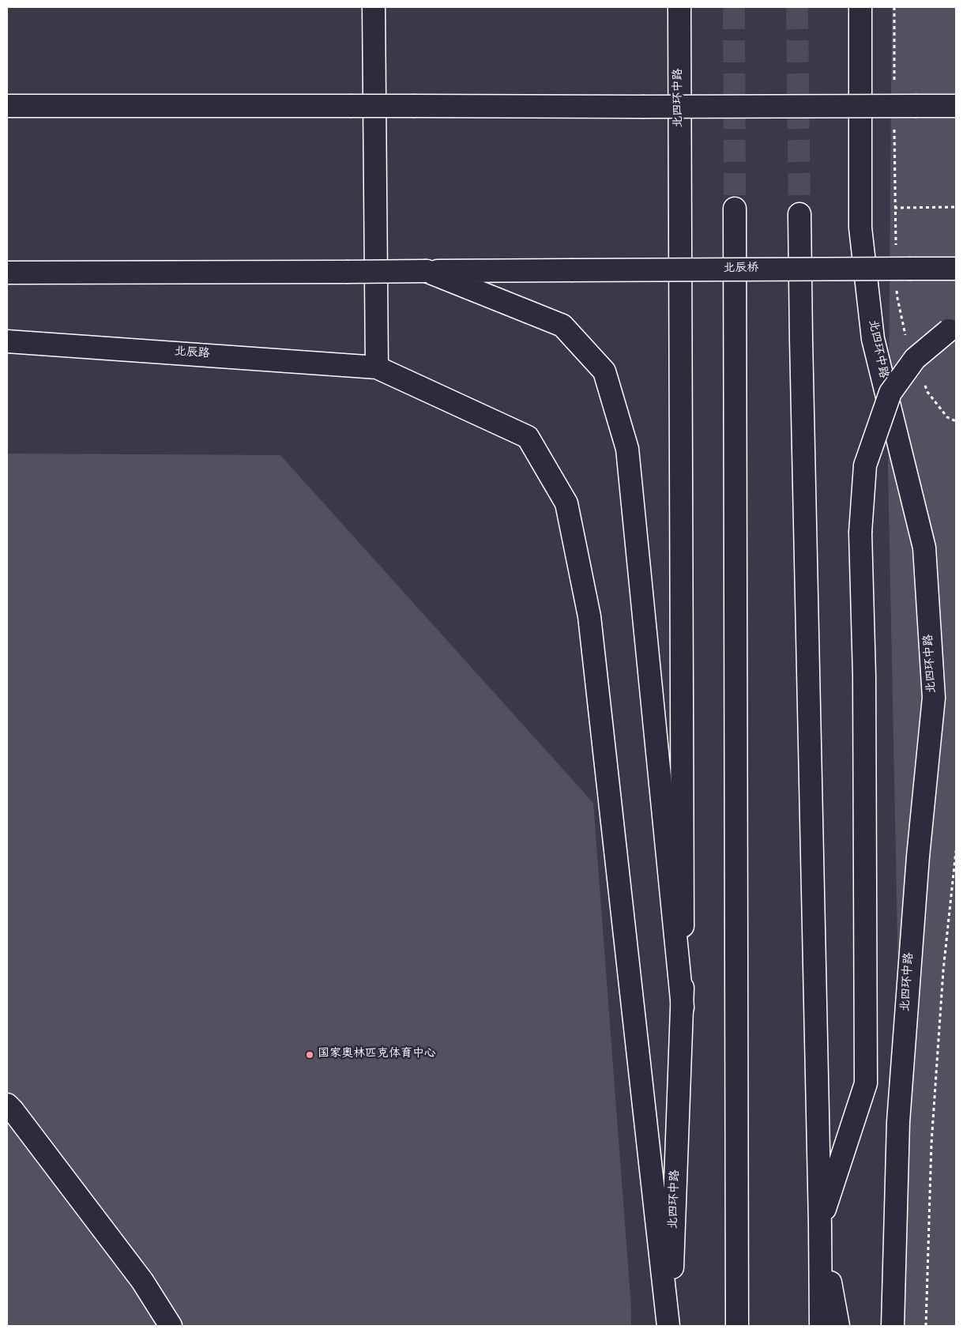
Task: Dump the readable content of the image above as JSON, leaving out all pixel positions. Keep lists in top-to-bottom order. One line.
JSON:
{"streets":{"main road":["北四环中路","北辰桥","北辰路"]},"places":["国家奥林匹克体育中心"]}
